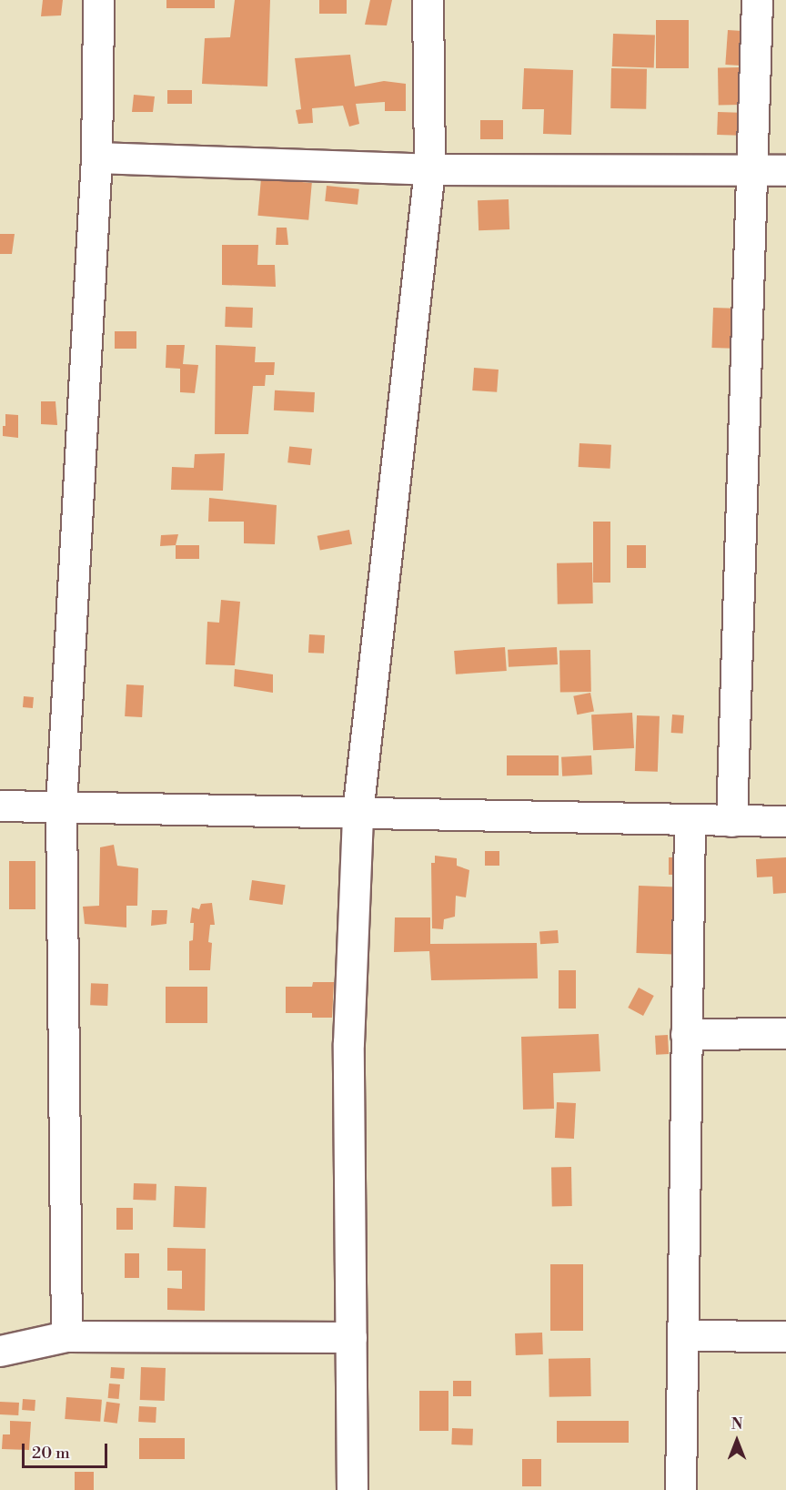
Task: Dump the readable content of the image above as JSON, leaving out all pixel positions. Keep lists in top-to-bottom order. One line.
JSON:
{"scale_bar":"20 m","north":"top"}
